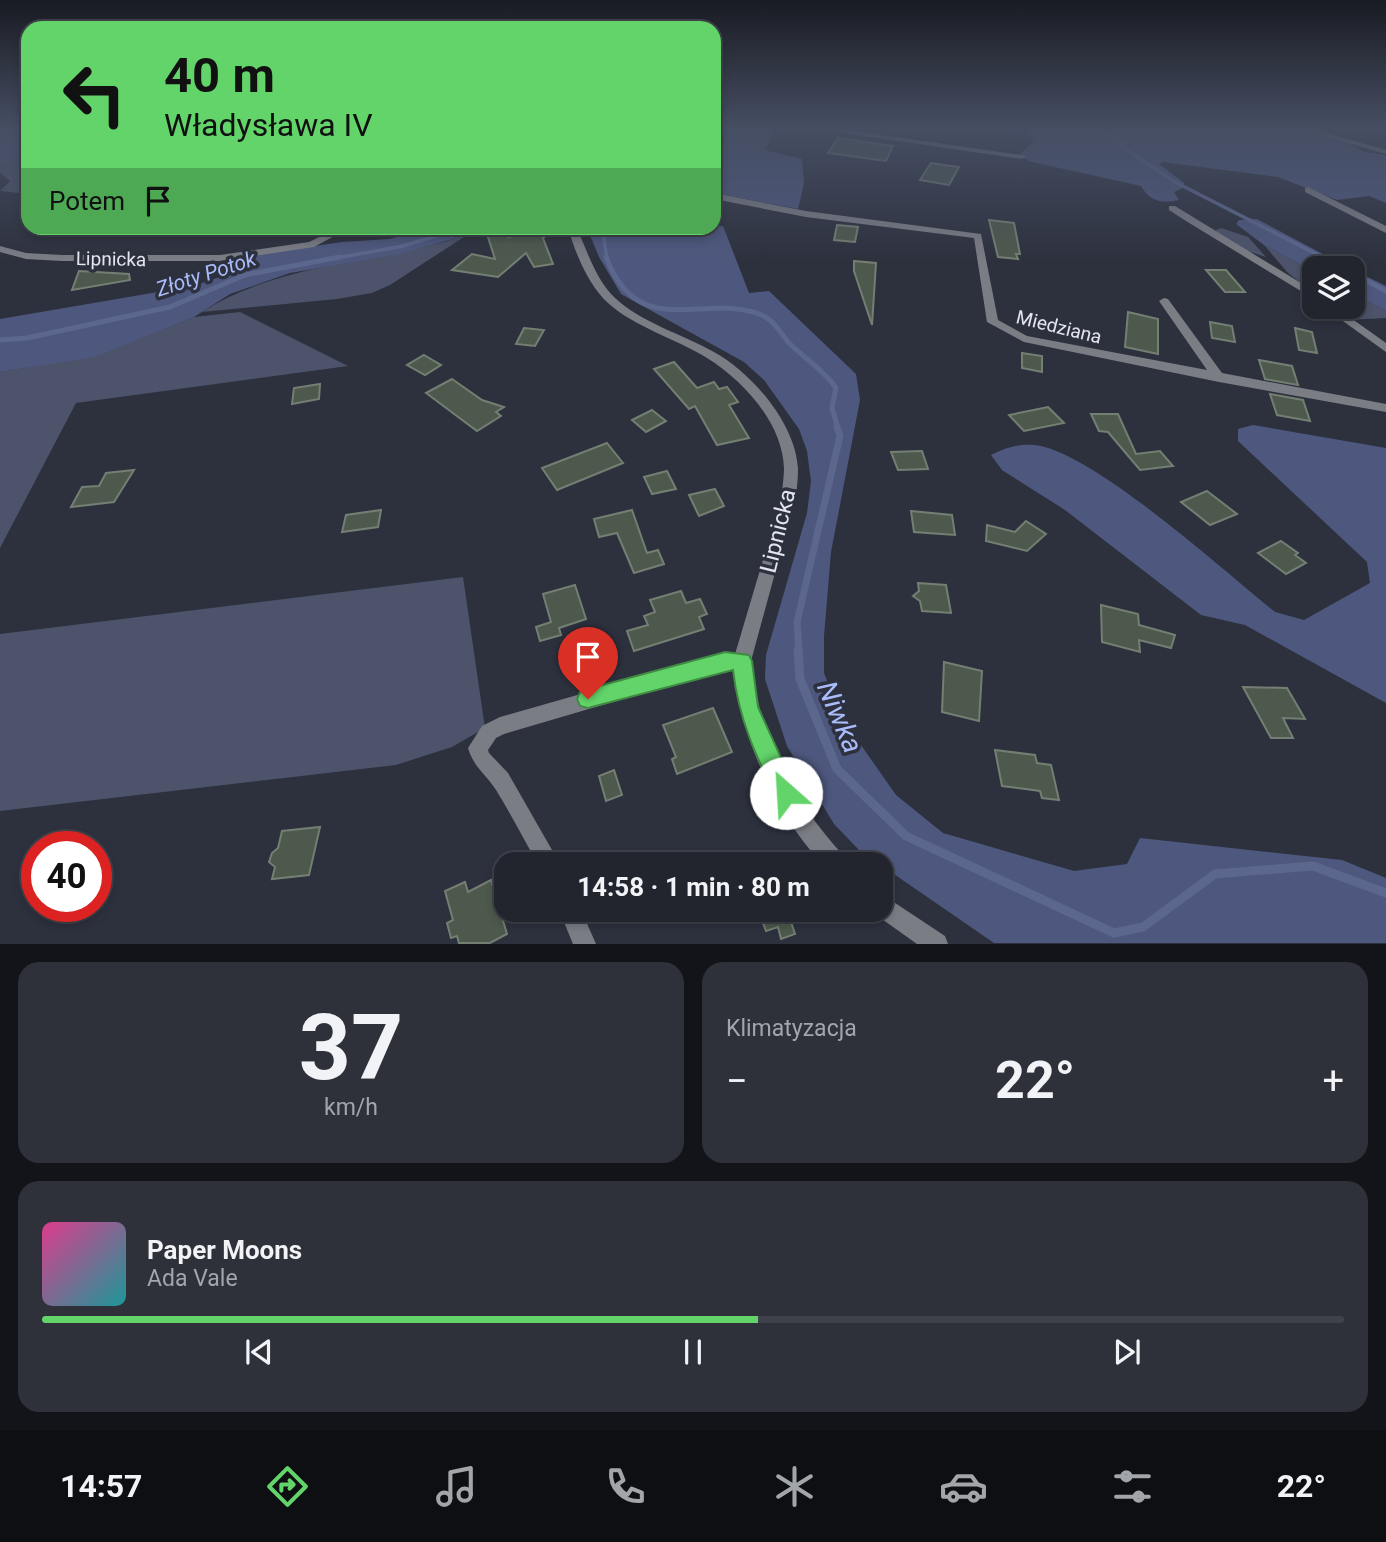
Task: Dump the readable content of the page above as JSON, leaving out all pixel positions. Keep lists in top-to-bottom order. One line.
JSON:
{"streets":{"street":["Lipnicka","Miedziana"]},"water":["Złoty Potok","Niwka"],"page":{"turn":["40 m","Władysława IV"],"then":"Potem","limit":"40","trip":"14:58 · 1 min · 80 m","tile":[["37","km/h"],"Klimatyzacja"],"heat":["−","22°","+"],"song":["Paper Moons","Ada Vale"],"tabs":["14:57","22°"]}}
